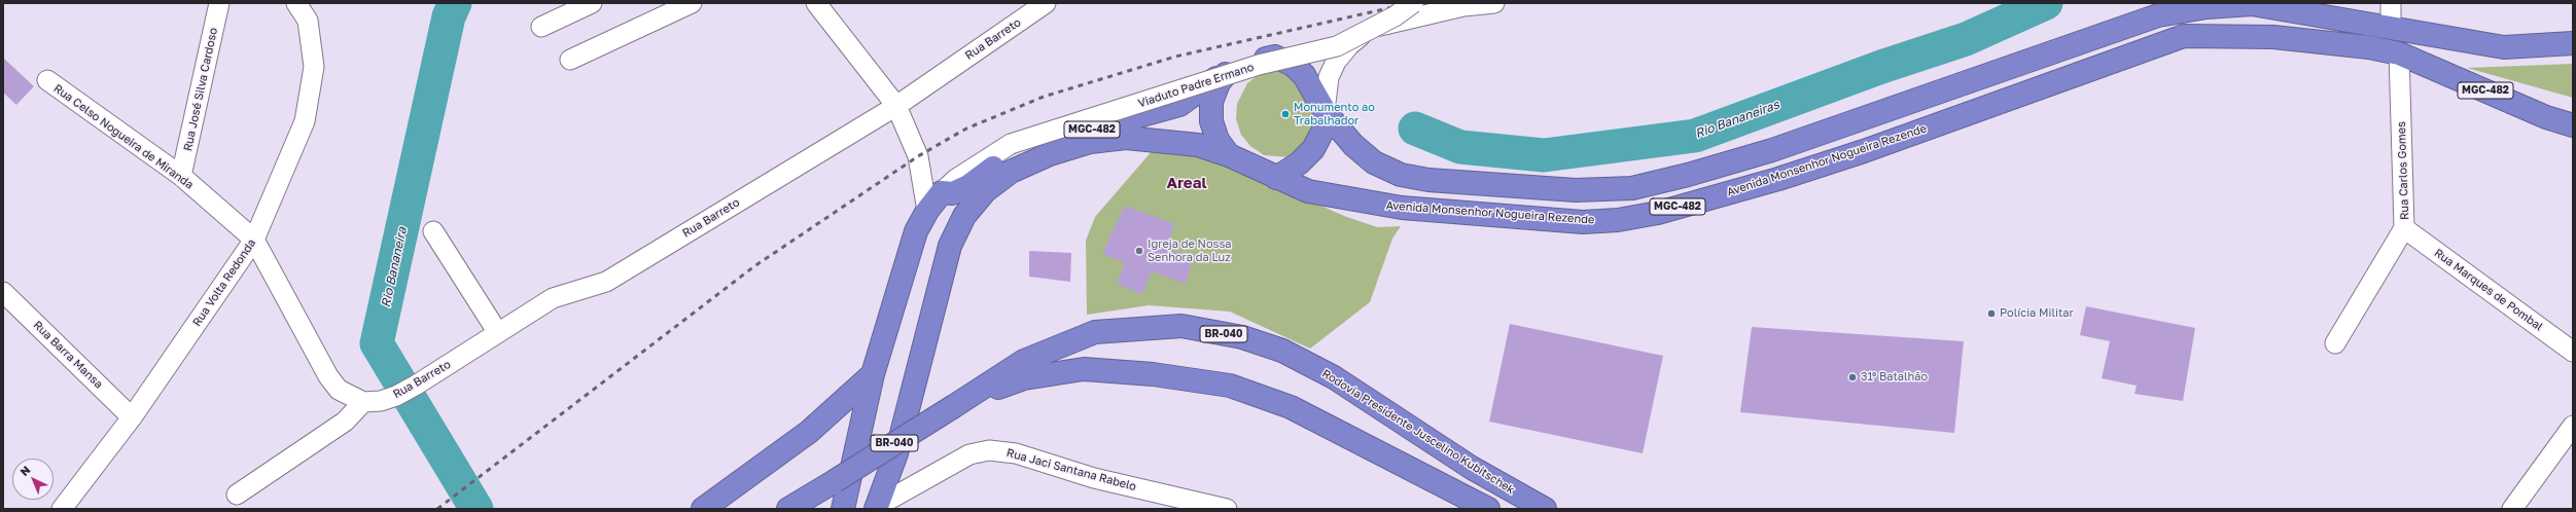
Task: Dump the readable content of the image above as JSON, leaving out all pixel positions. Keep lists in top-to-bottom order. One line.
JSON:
{"streets":{"highway":["MGC-482","Avenida Monsenhor Nogueira Rezende","BR-040","Rodovia Presidente Juscelino Kubitschek"],"street":["Rua Barreto","Viaduto Padre Ermano","Rua José Silva Cardoso","Rua Celso Nogueira de Miranda","Rua Carlos Gomes","Rua Volta Redonda","Rua Marques de Pombal","Rua Barra Mansa","Rua Jaci Santana Rabelo"]},"crossings":[["Rua Barreto","Rua Celso Nogueira de Miranda"],["Viaduto Padre Ermano","MGC-482"],["Rua José Silva Cardoso","Rua Celso Nogueira de Miranda"],["MGC-482","Avenida Monsenhor Nogueira Rezende"],["MGC-482","Rua Jaci Santana Rabelo"],["Rua Celso Nogueira de Miranda","Rua Volta Redonda"],["Avenida Monsenhor Nogueira Rezende","Rua Carlos Gomes"],["Rua Carlos Gomes","Rua Marques de Pombal"],["Rua Volta Redonda","Rua Barra Mansa"]],"districts":["Areal"],"water":["Rio Bananeiras","Rio Bananeira"],"places":["Monumento ao Trabalhador","Igreja de Nossa Senhora da Luz","Polícia Militar","31° Batalhão"],"north":"top left"}
